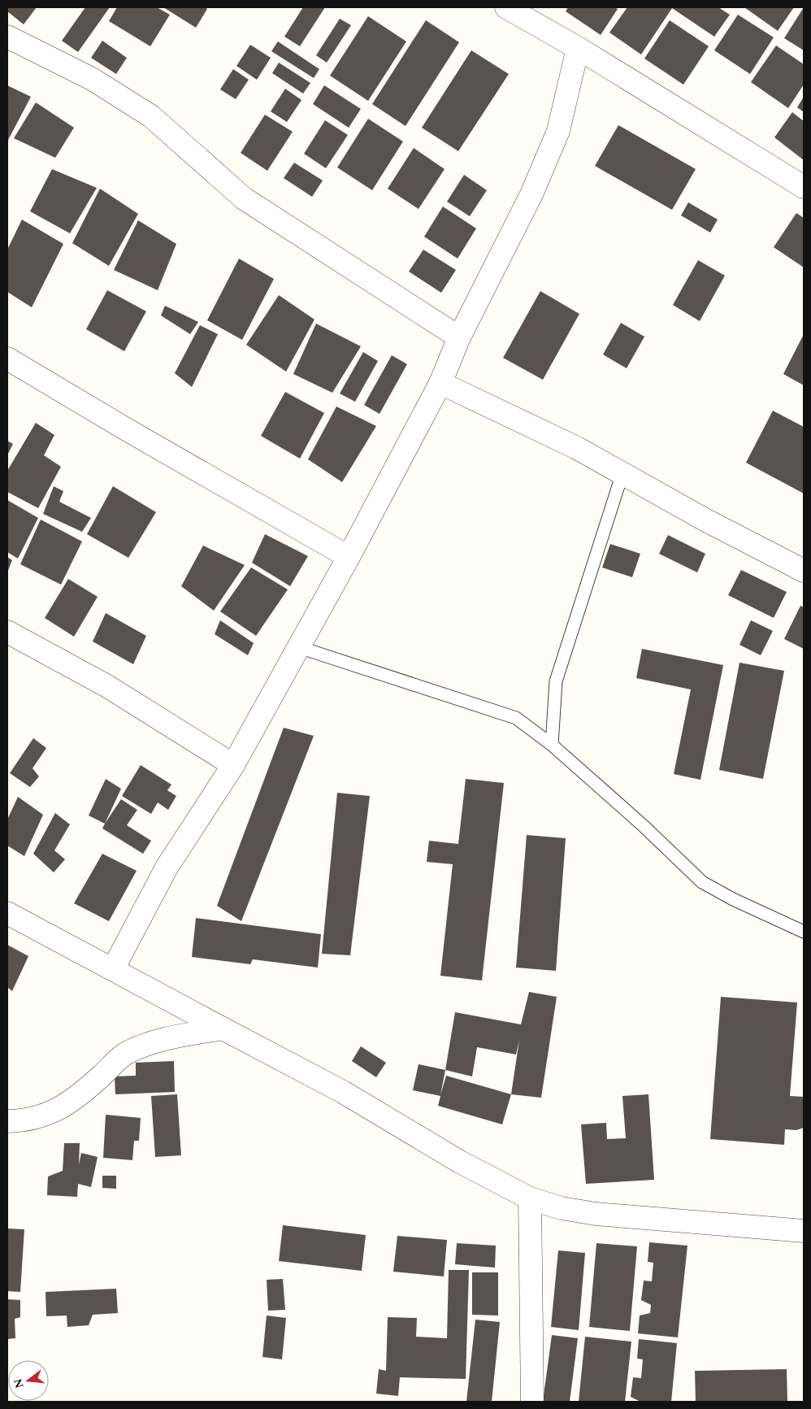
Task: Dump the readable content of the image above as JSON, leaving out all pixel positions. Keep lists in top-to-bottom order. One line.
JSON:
{"north":"left"}
